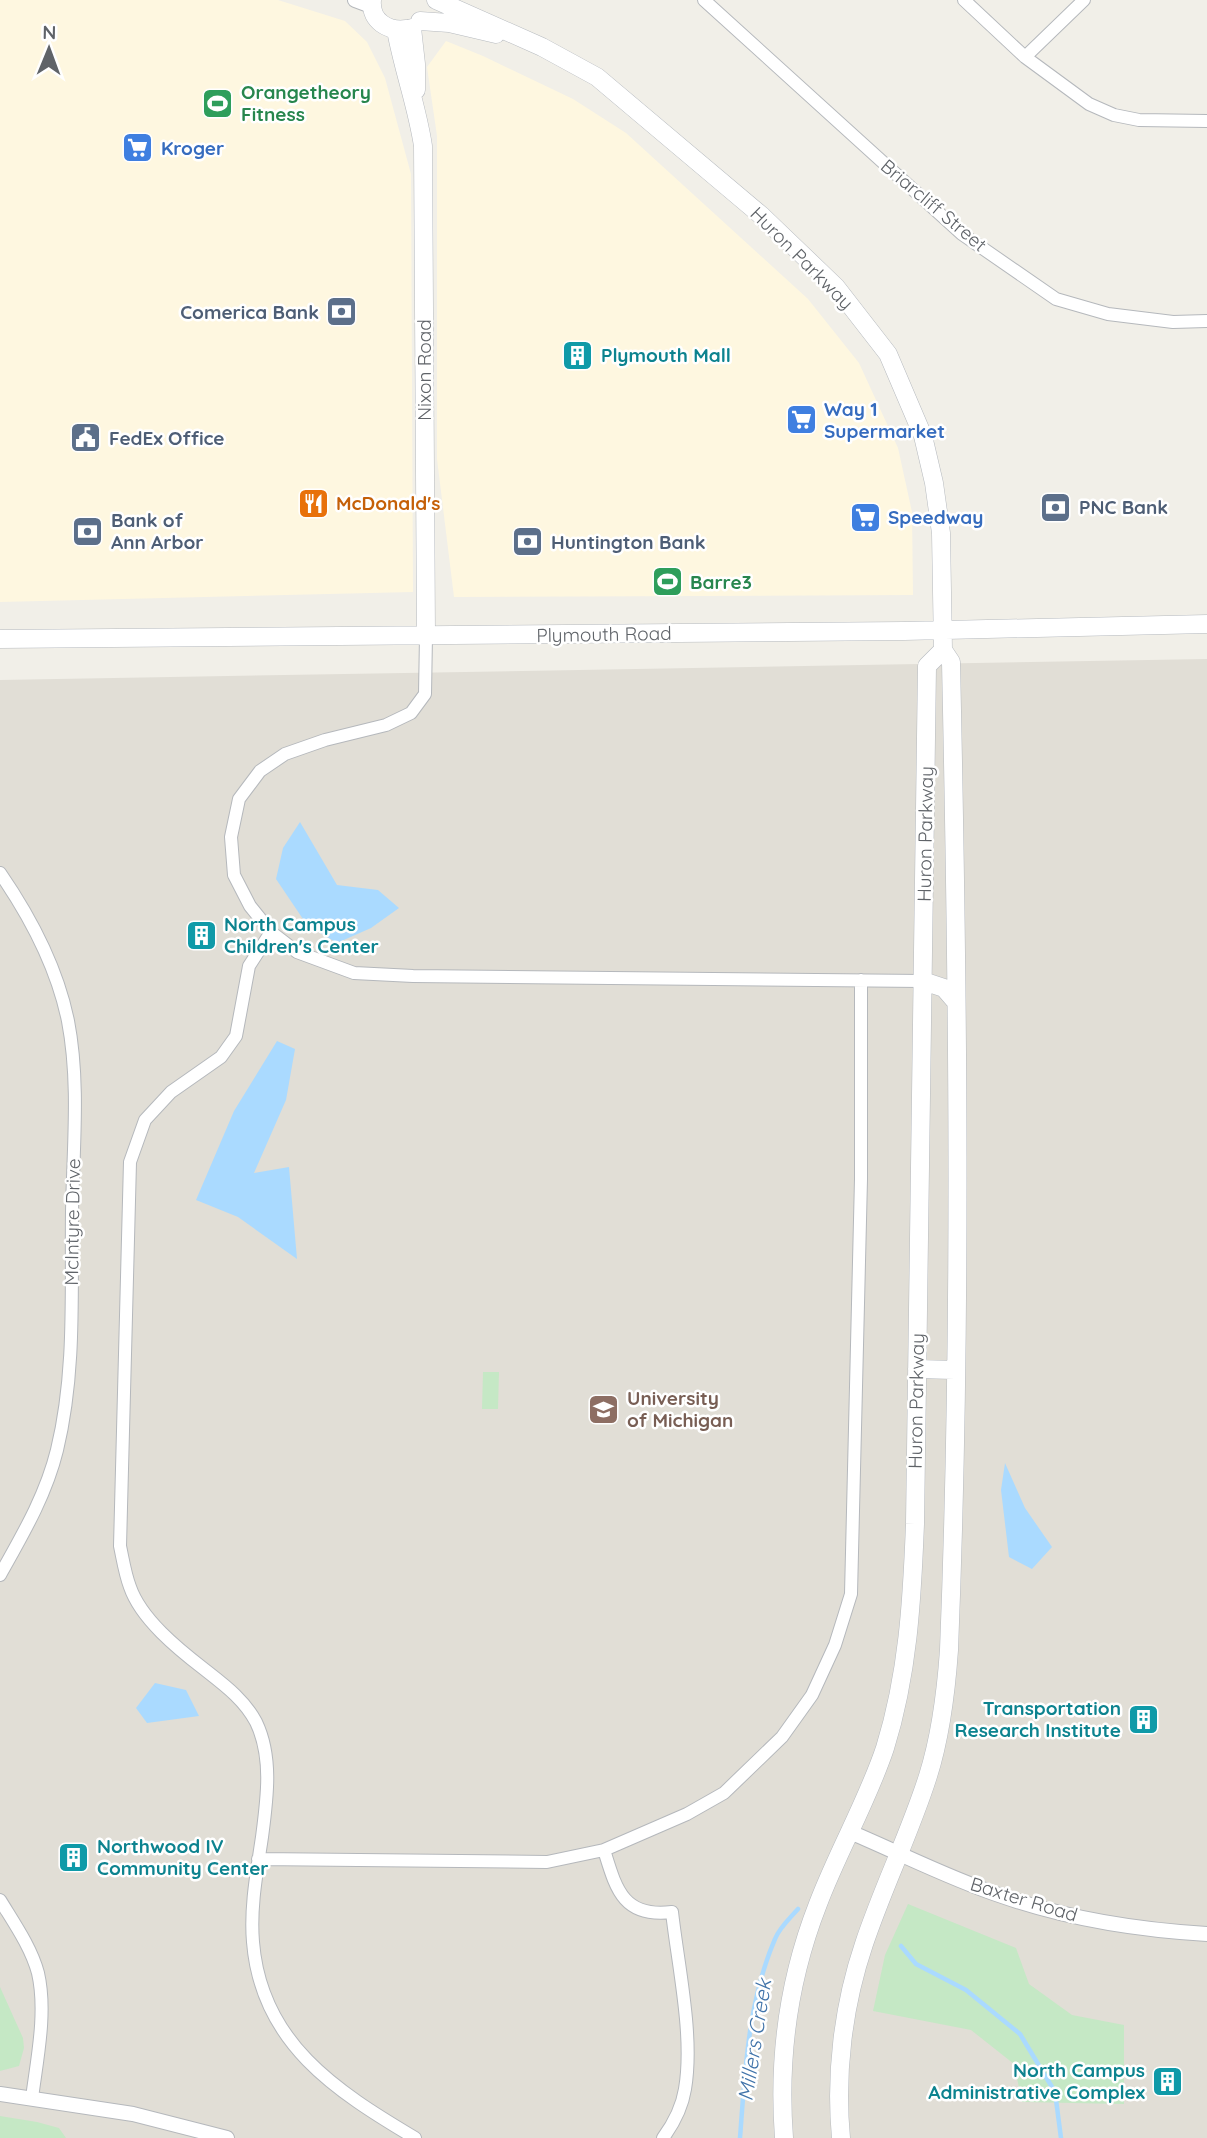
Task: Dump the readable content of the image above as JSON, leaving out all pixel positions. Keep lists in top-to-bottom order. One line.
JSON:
{"streets":{"main road":["Huron Parkway","Nixon Road","Plymouth Road"],"street":["Briarcliff Street","McIntyre Drive","Baxter Road"]},"crossings":[["Huron Parkway","Nixon Road"],["Huron Parkway","Plymouth Road"],["Huron Parkway","Baxter Road"],["Nixon Road","Plymouth Road"]],"water":["Millers Creek"],"places":{"sports":["Orangetheory Fitness","Barre3"],"supermarket":["Kroger","Way 1 Supermarket","Speedway"],"bank":["Comerica Bank","PNC Bank","Bank of Ann Arbor","Huntington Bank"],"building":["Plymouth Mall","North Campus Children's Center","Transportation Research Institute","Northwood IV Community Center","North Campus Administrative Complex"],"public building":["FedEx Office"],"restaurant":["McDonald's"],"school or university":["University of Michigan"]},"north":"top"}
